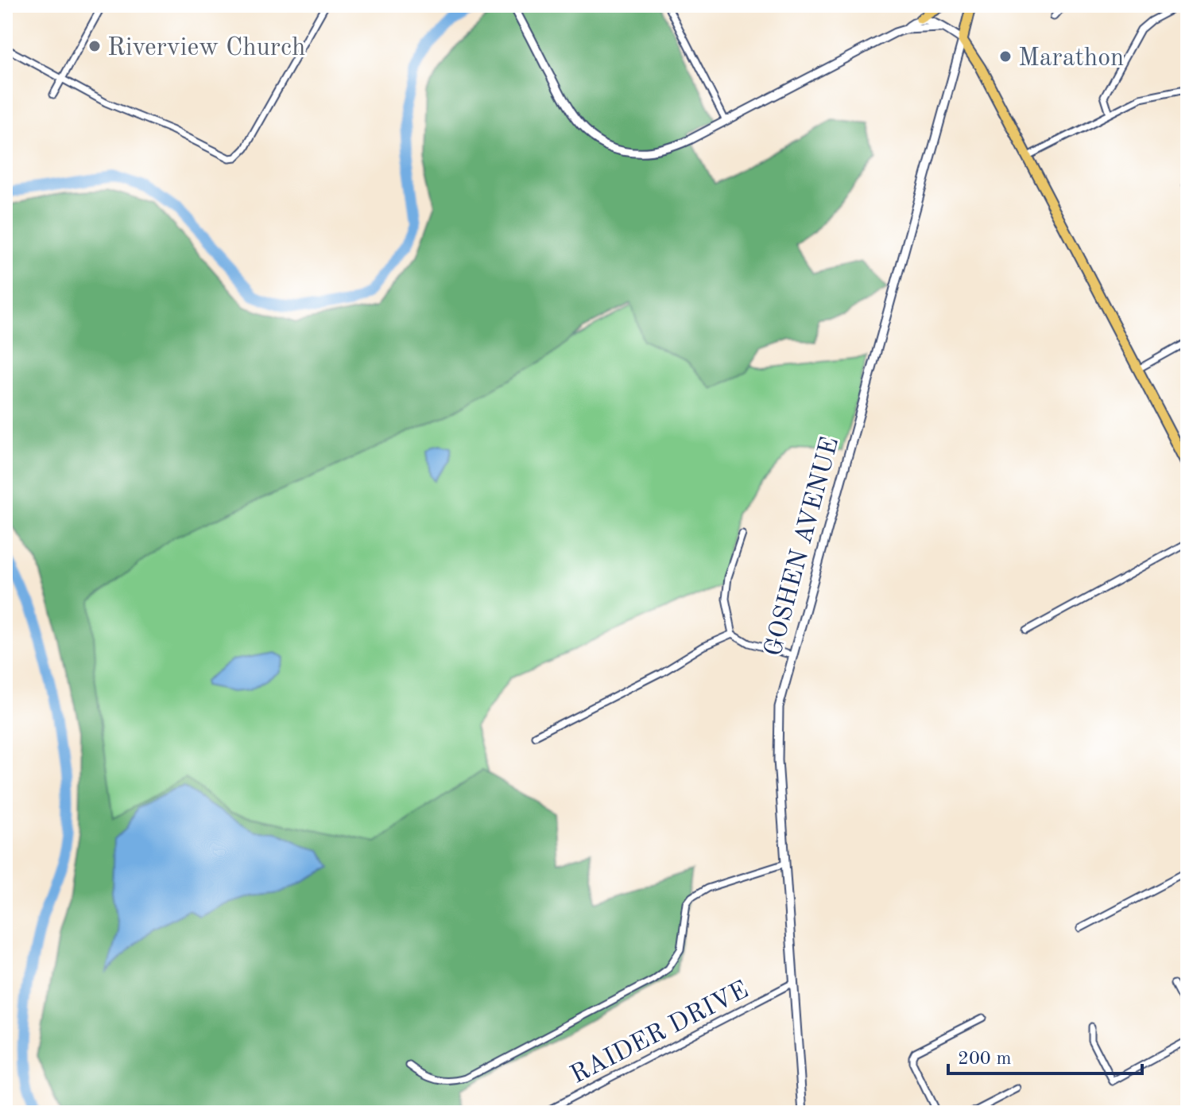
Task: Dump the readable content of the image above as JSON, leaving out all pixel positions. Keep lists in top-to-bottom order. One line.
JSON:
{"streets":{"main road":["GOSHEN AVENUE"],"street":["RAIDER DRIVE"]},"crossings":[["GOSHEN AVENUE","RAIDER DRIVE"]],"places":["Riverview Church","Marathon"],"scale_bar":"200 m"}
